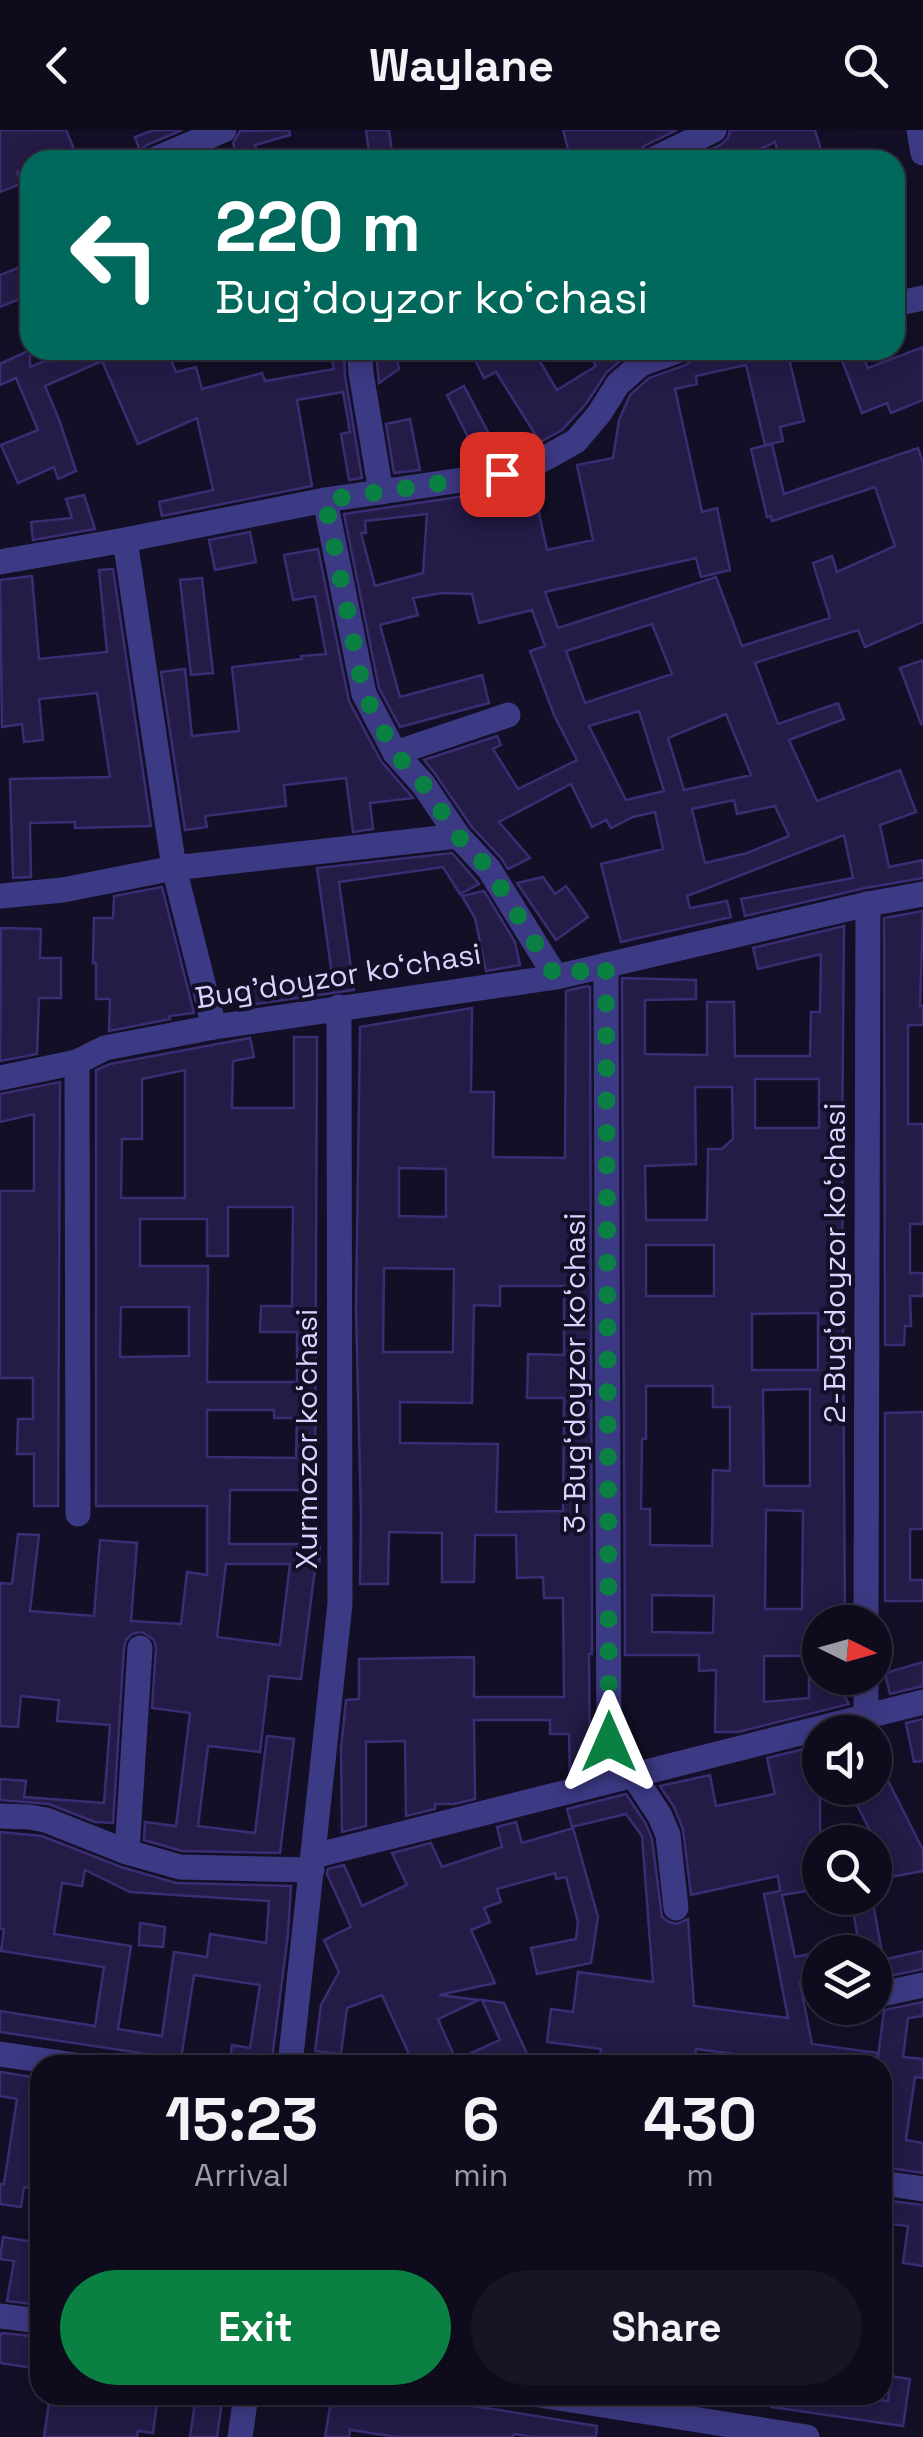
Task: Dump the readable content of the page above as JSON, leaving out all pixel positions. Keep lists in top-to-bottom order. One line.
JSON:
{"streets":{"street":["Bug'doyzor koʻchasi","2-Bugʻdoyzor koʻchasi","3-Bugʻdoyzor koʻchasi","Xurmozor koʻchasi"]},"crossings":[["Bug'doyzor koʻchasi","2-Bugʻdoyzor koʻchasi"],["Bug'doyzor koʻchasi","3-Bugʻdoyzor koʻchasi"],["Bug'doyzor koʻchasi","Xurmozor koʻchasi"]],"north":"right","page":{"header":"Waylane","turn":["220 m","Bug'doyzor koʻchasi"],"eta":["15:23","Arrival","6","min","430","m"],"buttons":["Exit","Share"]}}
